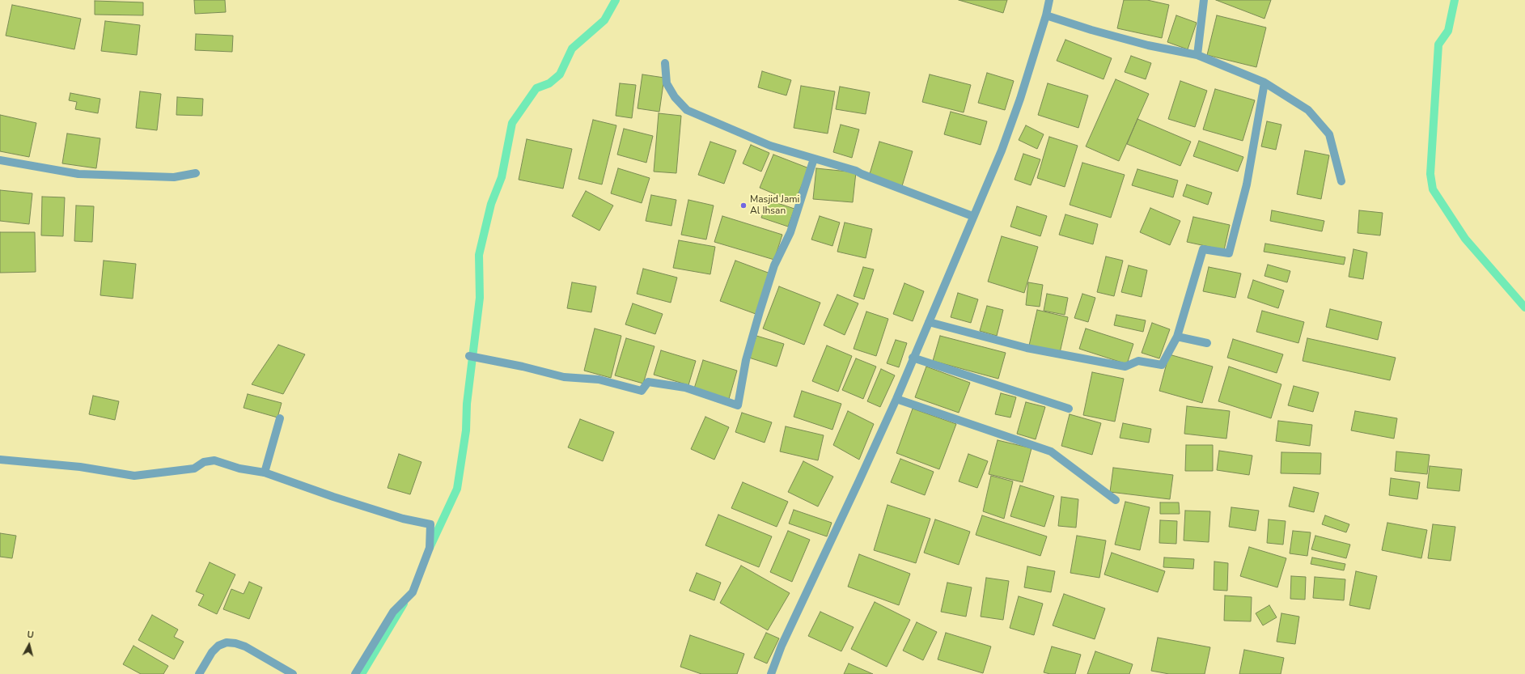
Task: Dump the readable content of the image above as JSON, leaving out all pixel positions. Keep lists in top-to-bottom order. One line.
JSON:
{"places":["Masjid Jami Al Ihsan"],"north":"top"}
